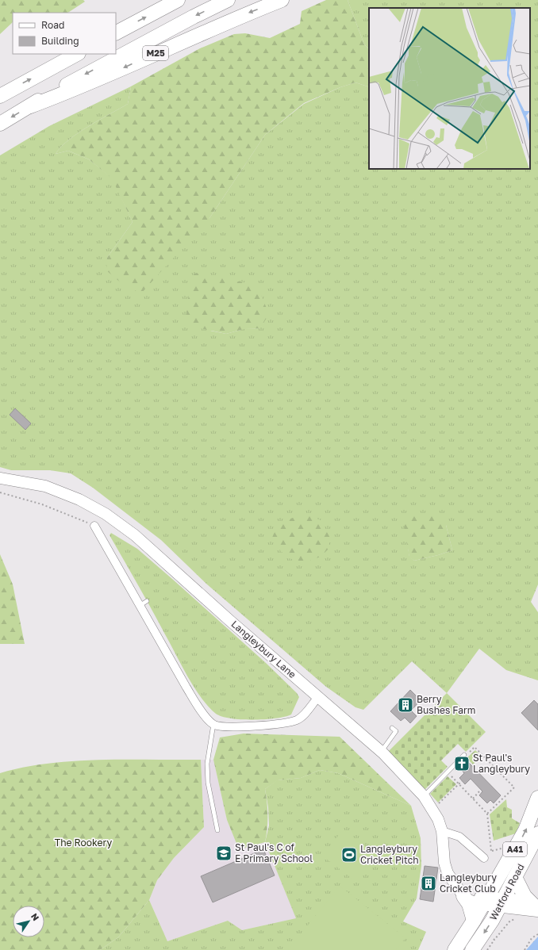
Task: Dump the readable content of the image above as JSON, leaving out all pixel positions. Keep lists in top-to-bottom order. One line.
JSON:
{"streets":{"highway":["M25","A41","Watford Road"],"street":["Langleybury Lane"]},"parks":["The Rookery"],"places":{"building":["Berry Bushes Farm","Langleybury Cricket Club"],"church":["St Paul's Langleybury"],"school or university":["St Paul's C of E Primary School"],"sports":["Langleybury Cricket Pitch"]},"legend":["Road","Building"],"north":"top right"}
